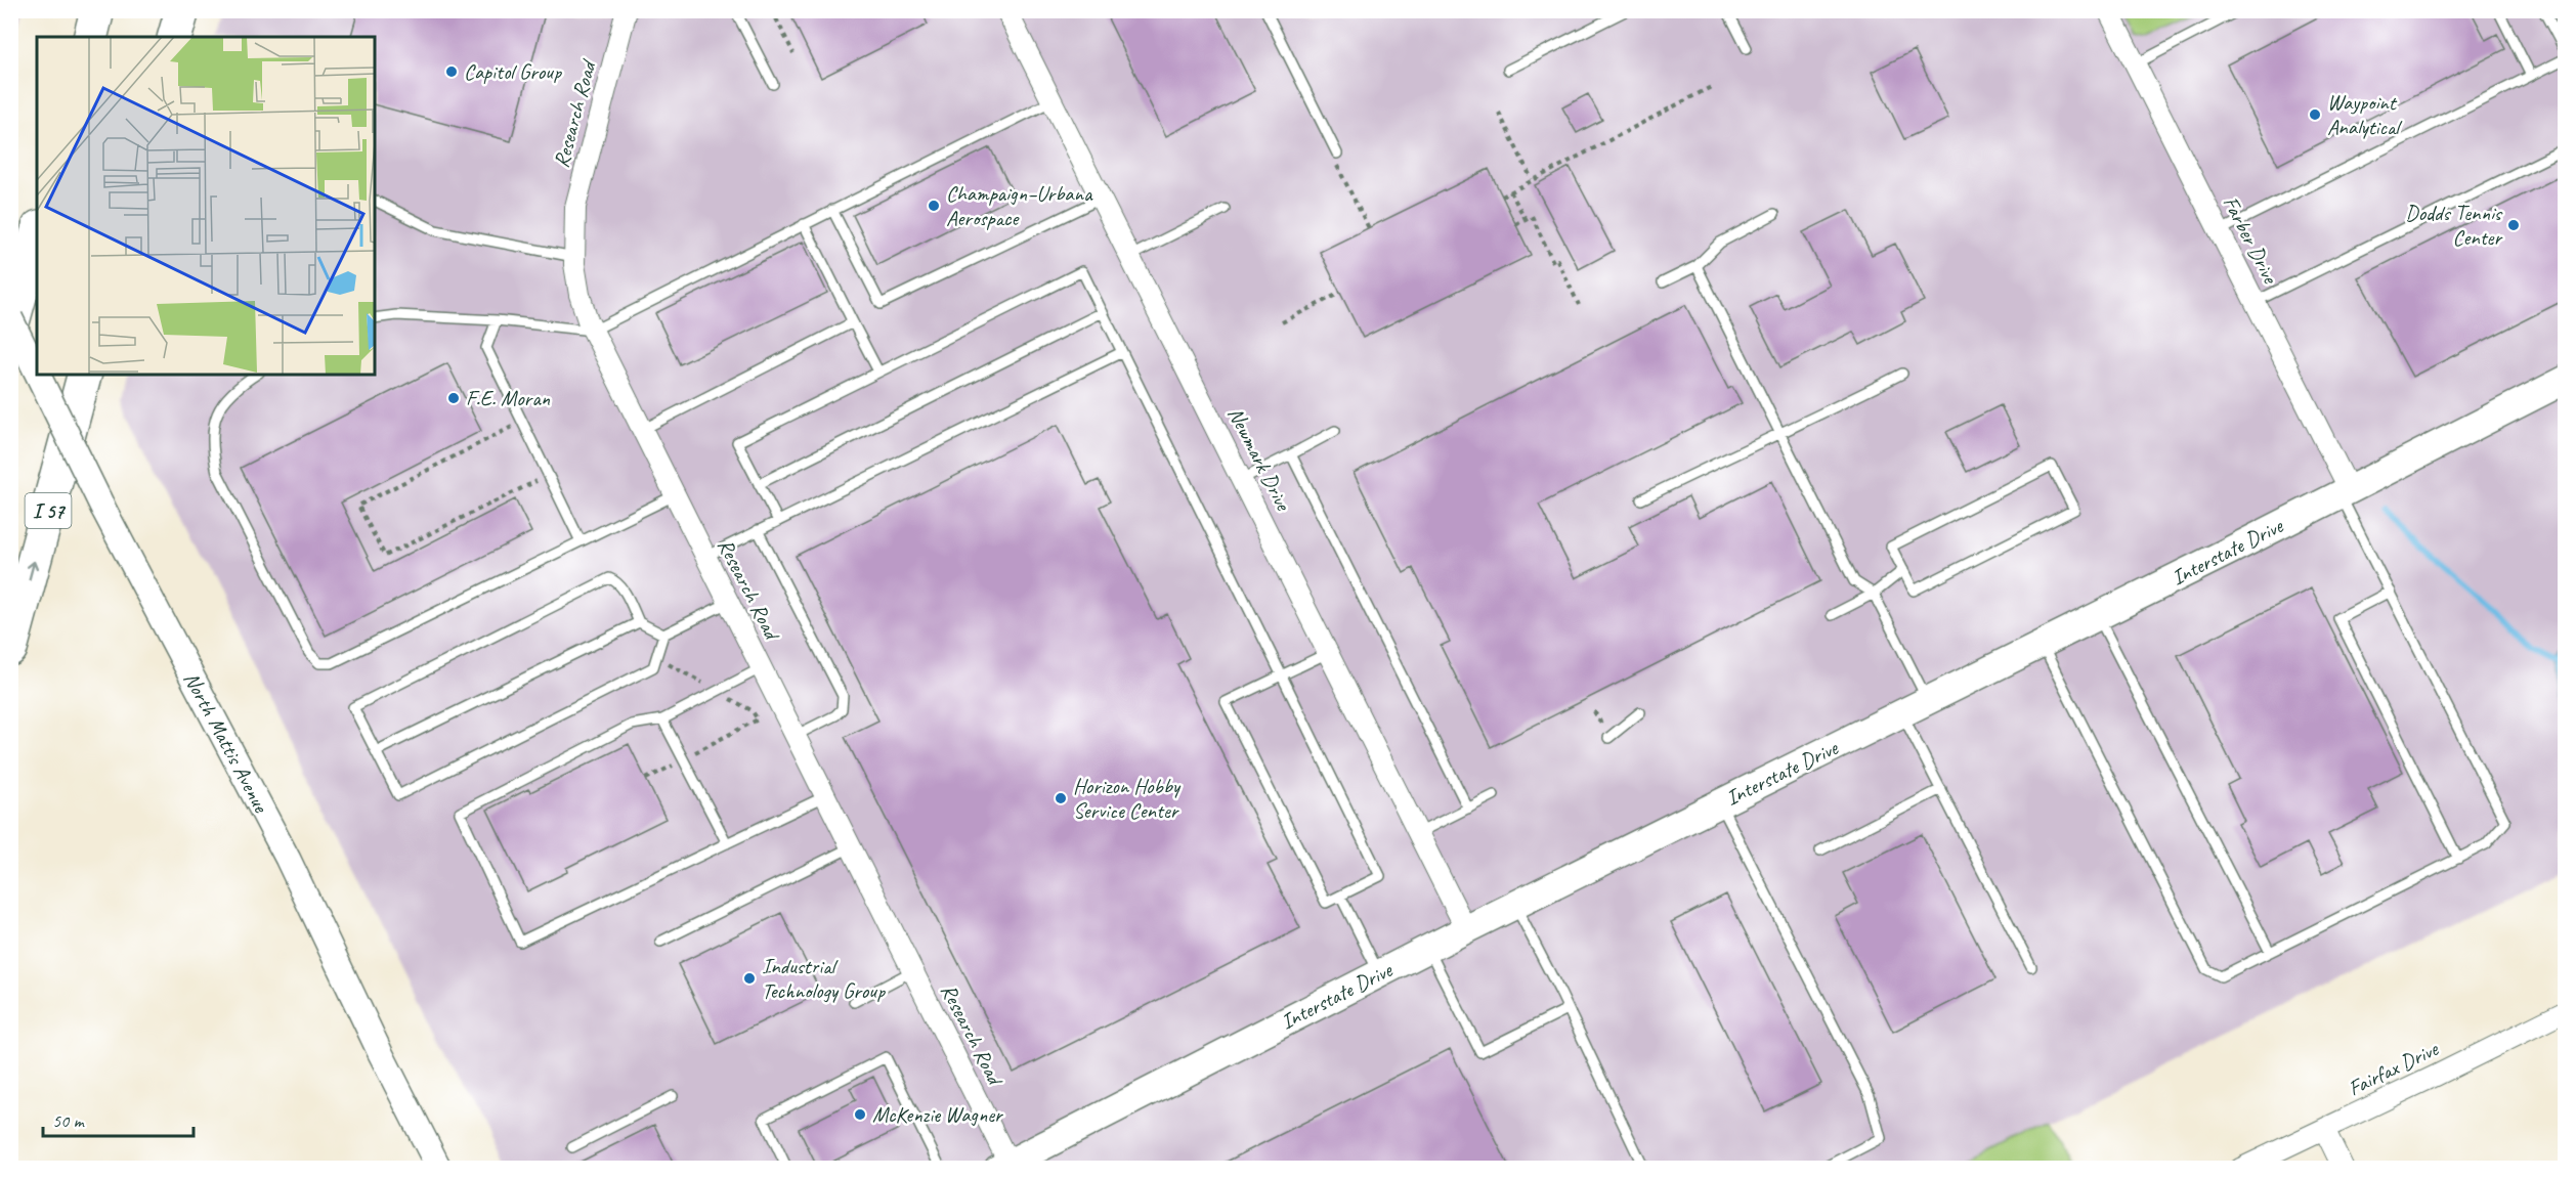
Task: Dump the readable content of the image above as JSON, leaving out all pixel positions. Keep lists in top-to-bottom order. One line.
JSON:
{"streets":{"highway":["I 57"],"main road":["Interstate Drive"],"street":["Research Road","Farber Drive","Newmark Drive","North Mattis Avenue","Fairfax Drive"]},"crossings":[["Research Road","Interstate Drive"],["Farber Drive","Interstate Drive"],["Newmark Drive","Interstate Drive"]],"places":["Capitol Group","Waypoint Analytical","Champaign–Urbana Aerospace","Dodds Tennis Center","F.E. Moran","Horizon Hobby Service Center","Industrial Technology Group","McKenzie Wagner"],"scale_bar":"50 m"}
